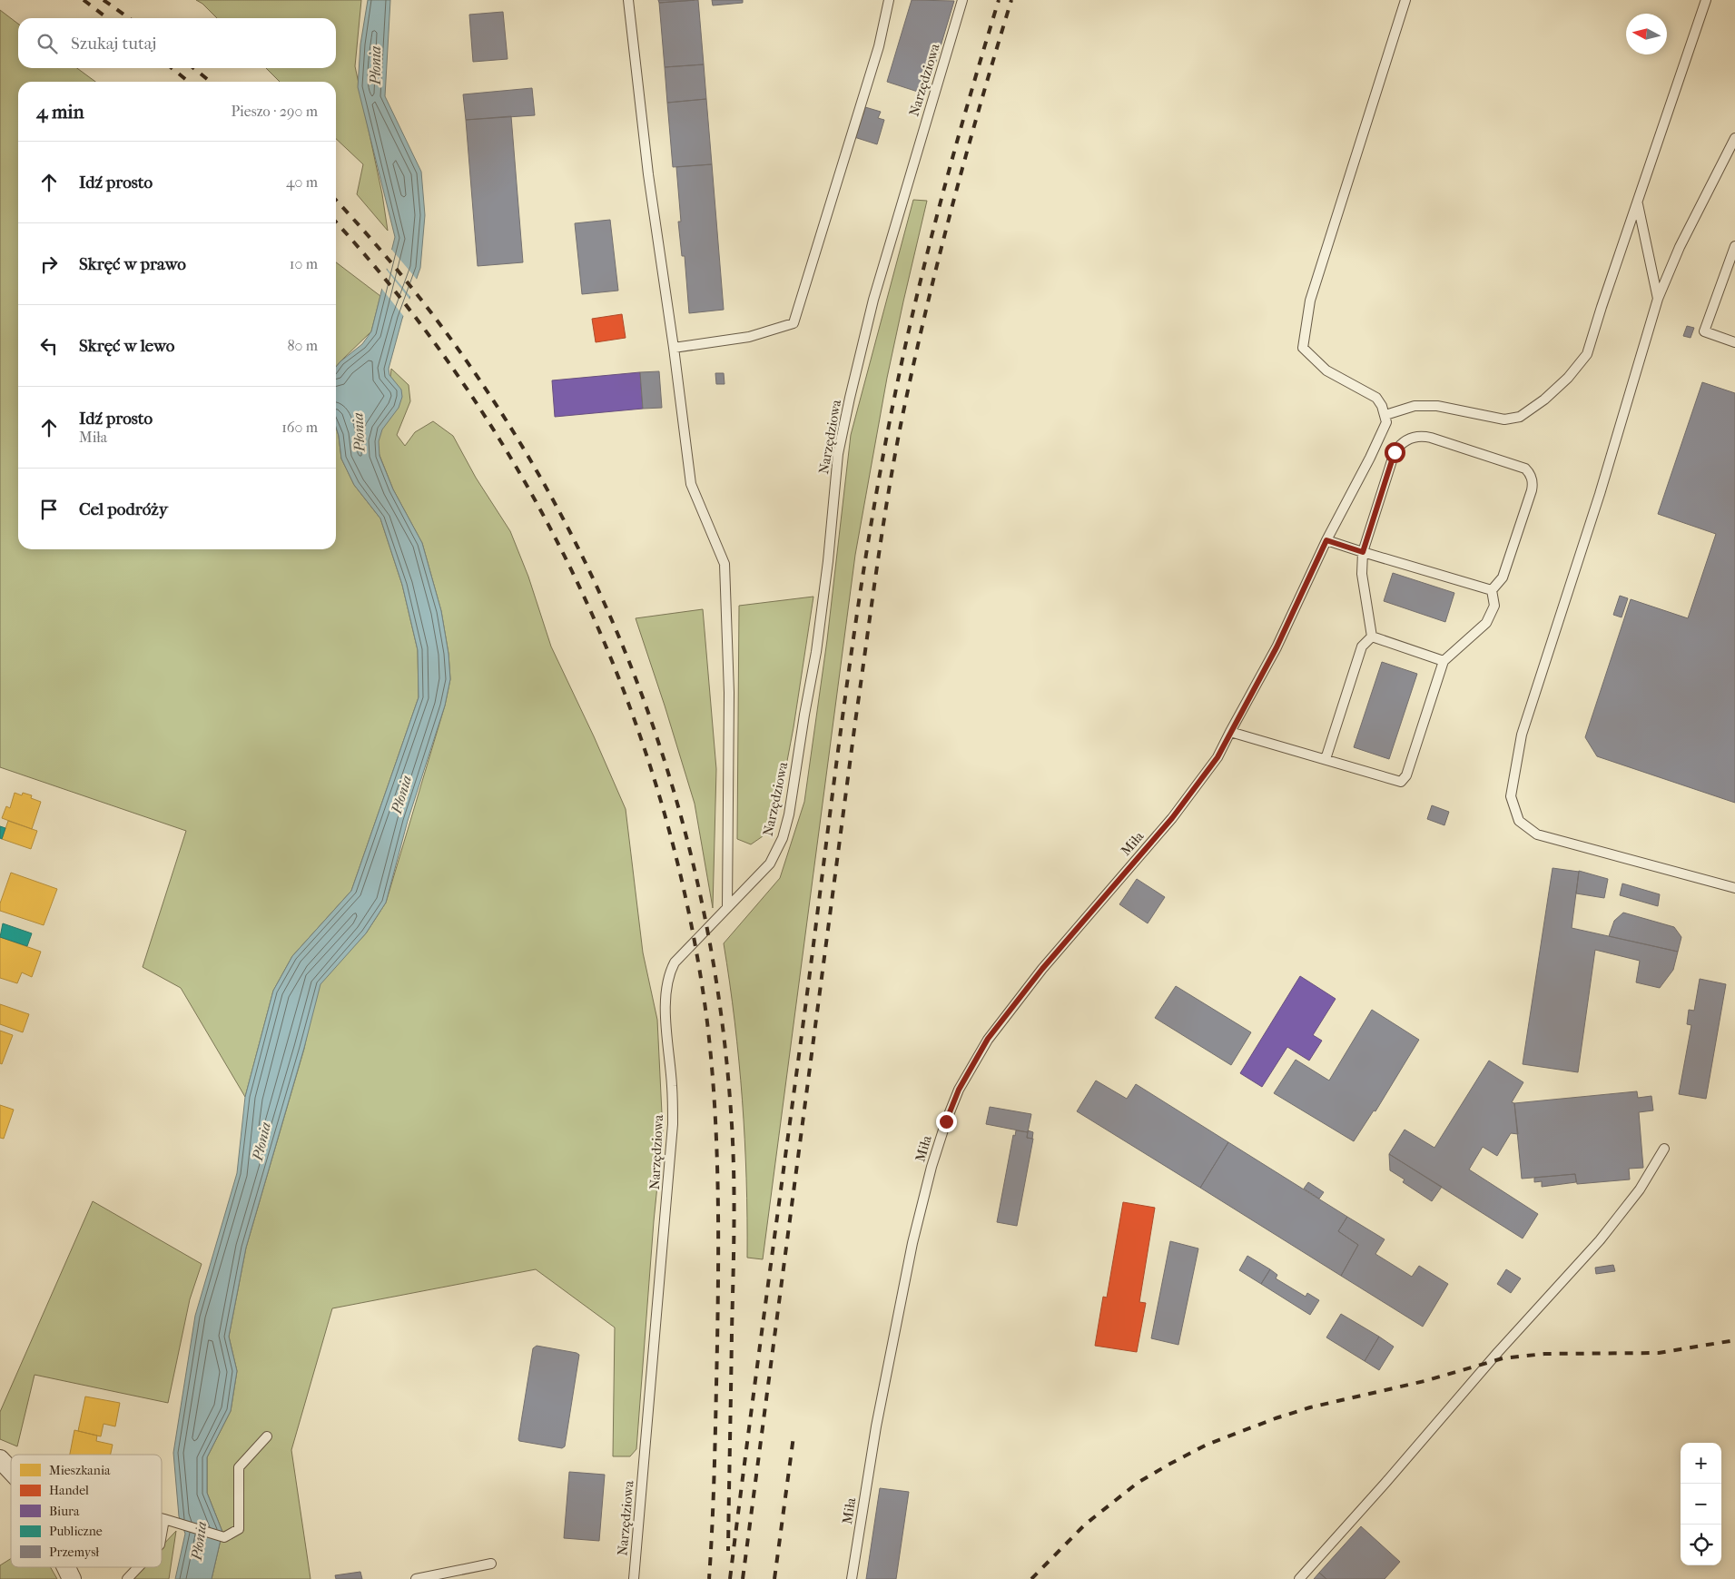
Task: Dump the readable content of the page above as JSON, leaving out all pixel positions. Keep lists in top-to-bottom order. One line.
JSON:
{"streets":{"lane":["Narzędziowa","Miła"]},"water":["Płonia"],"legend":["Mieszkania","Handel","Biura","Publiczne","Przemysł"],"north":"left","page":{"search":"Szukaj tutaj","heading":["4 min","Pieszo · 290 m"],"list":[["Idź prosto","40 m"],["Skręć w prawo","10 m"],["Skręć w lewo","80 m"],["Idź prosto","Miła","160 m"],"Cel podróży"],"map_buttons":["+","−"]}}
